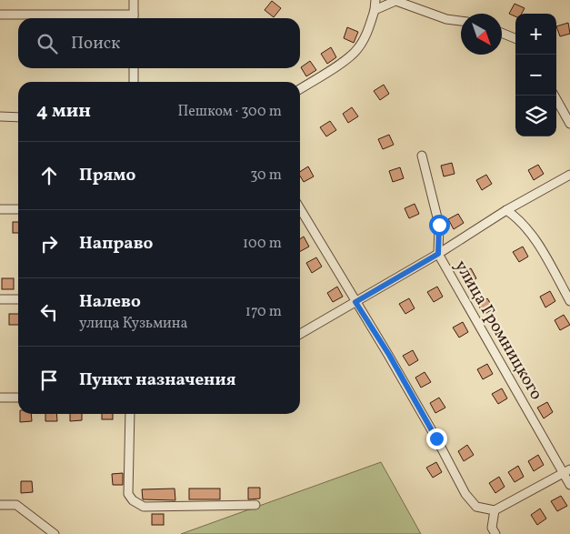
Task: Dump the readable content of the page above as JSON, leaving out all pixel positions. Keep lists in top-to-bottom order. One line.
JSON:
{"streets":{"street":["улица Громницкого"]},"north":"bottom right","page":{"map_buttons":["+","−"],"search":"Поиск","heading":["4 мин","Пешком · 300 m"],"list":[["Прямо","30 m"],["Направо","100 m"],["Налево","улица Кузьмина","170 m"],"Пункт назначения"]}}
